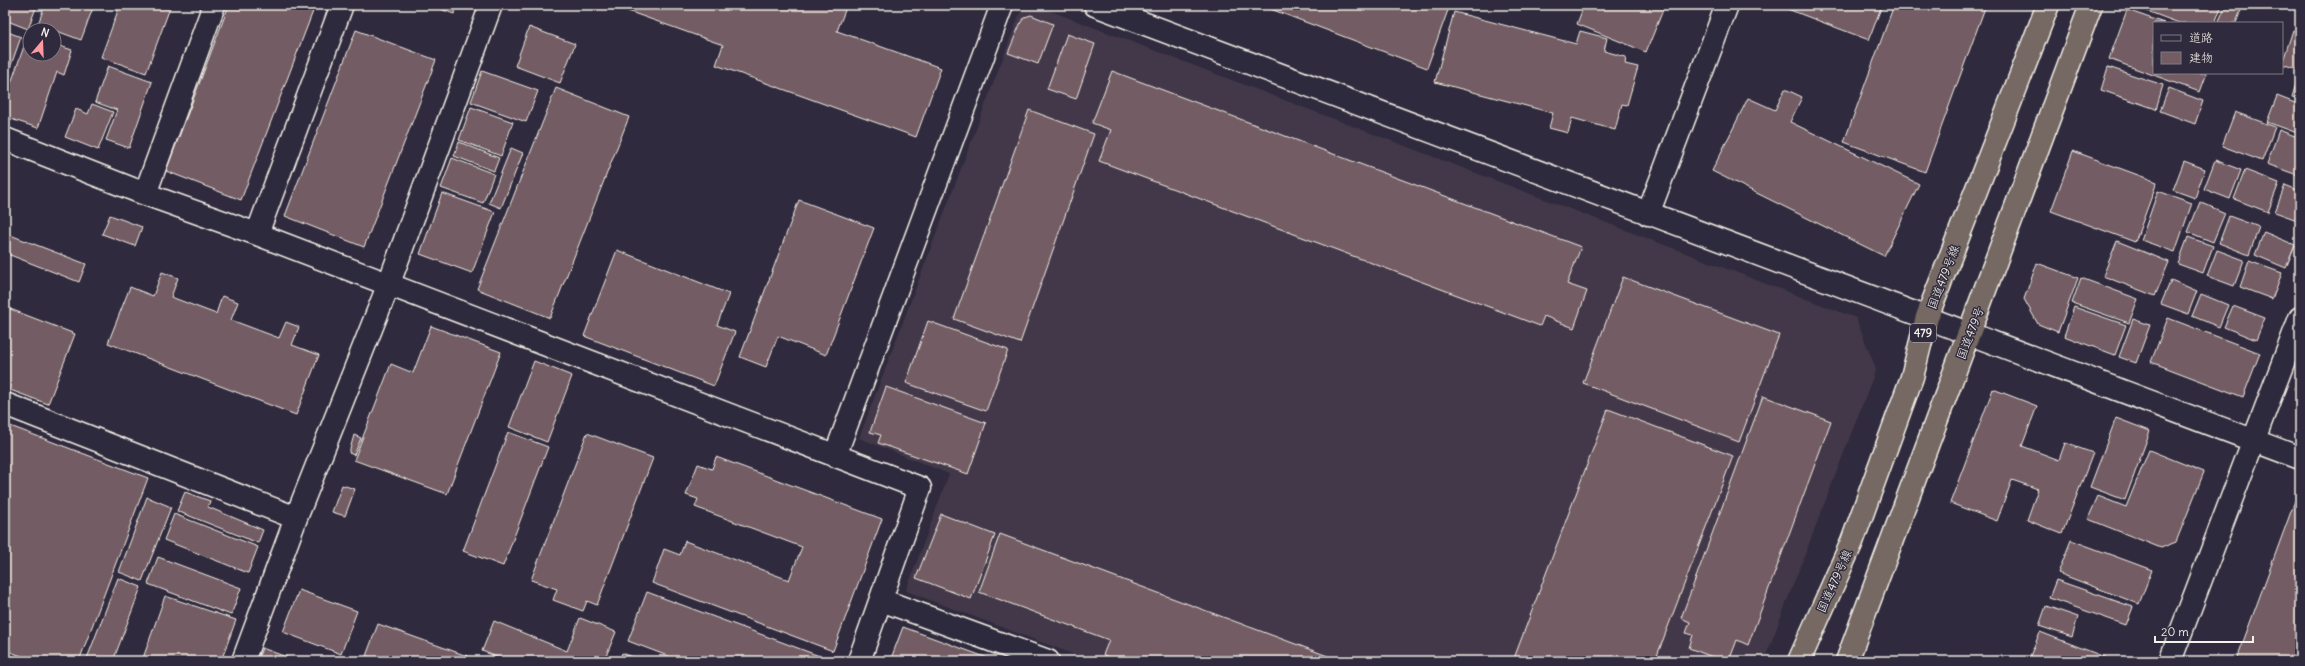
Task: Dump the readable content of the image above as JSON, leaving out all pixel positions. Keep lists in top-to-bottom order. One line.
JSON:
{"streets":{"highway":["国道479号線","479","国道479号"]},"legend":["道路","建物"],"scale_bar":"20 m","north":"top"}
